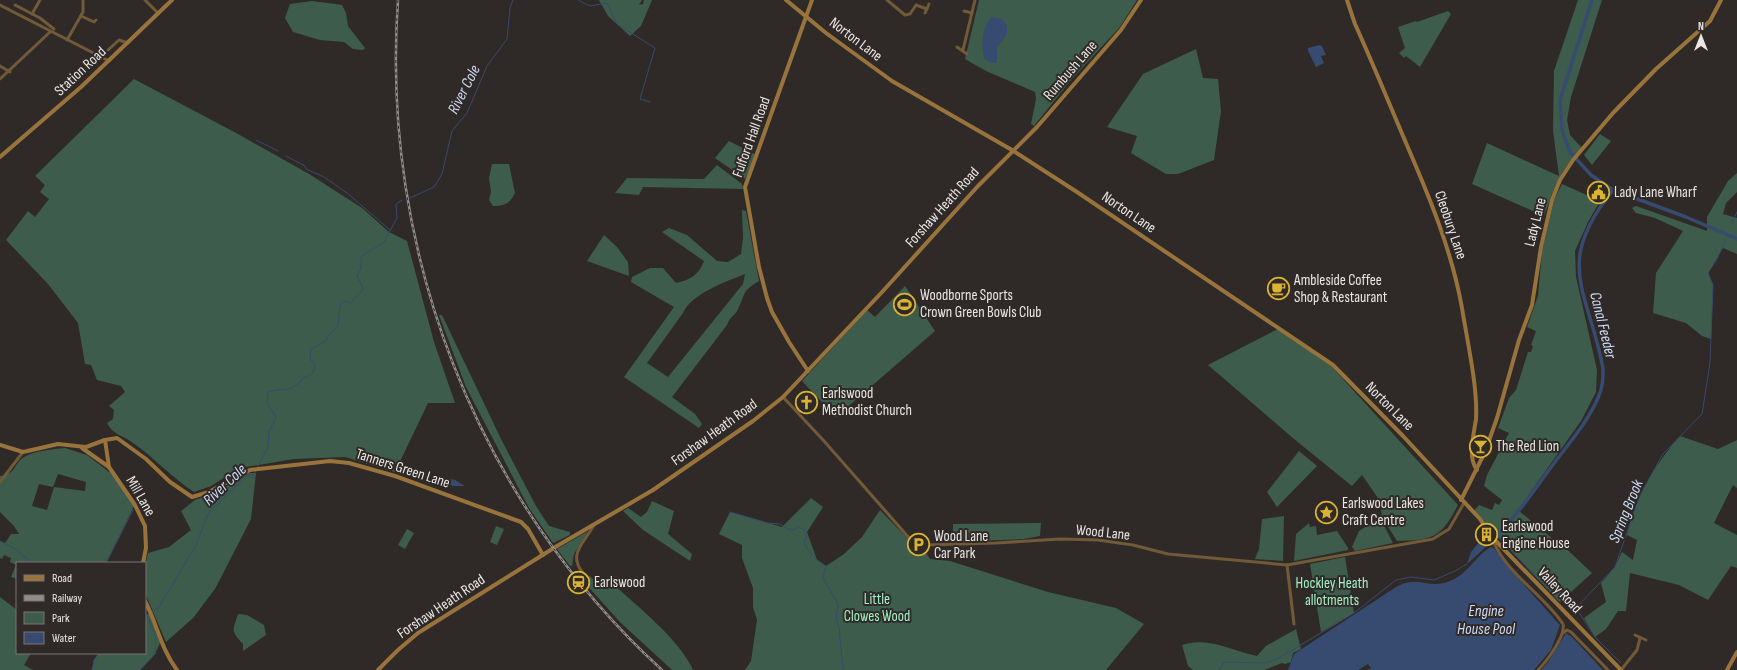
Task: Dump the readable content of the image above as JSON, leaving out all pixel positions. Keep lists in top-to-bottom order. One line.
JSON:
{"streets":{"street":["Norton Lane","Rumbush Lane","Station Road","Fulford Hall Road","Forshaw Heath Road","Lady Lane","Cleobury Lane","Tanners Green Lane","Mill Lane","Wood Lane","Valley Road"]},"crossings":[["Norton Lane","Rumbush Lane"],["Norton Lane","Fulford Hall Road"],["Norton Lane","Forshaw Heath Road"],["Norton Lane","Valley Road"],["Rumbush Lane","Forshaw Heath Road"],["Fulford Hall Road","Forshaw Heath Road"],["Forshaw Heath Road","Tanners Green Lane"],["Forshaw Heath Road","Wood Lane"],["Lady Lane","Cleobury Lane"],["Lady Lane","Wood Lane"],["Lady Lane","Valley Road"],["Tanners Green Lane","Mill Lane"],["Wood Lane","Valley Road"]],"water":["River Cole","Canal Feeder","Spring Brook","Engine House Pool"],"parks":["Hockley Heath allotments","Little Clowes Wood"],"places":{"public building":["Lady Lane Wharf"],"cafe":["Ambleside Coffee Shop & Restaurant"],"sports":["Woodborne Sports Crown Green Bowls Club"],"church":["Earlswood Methodist Church"],"bar":["The Red Lion"],"place":["Earlswood Lakes Craft Centre"],"building":["Earlswood Engine House"],"parking":["Wood Lane Car Park"],"station":["Earlswood"]},"legend":["Road","Railway","Park","Water"],"north":"top"}
